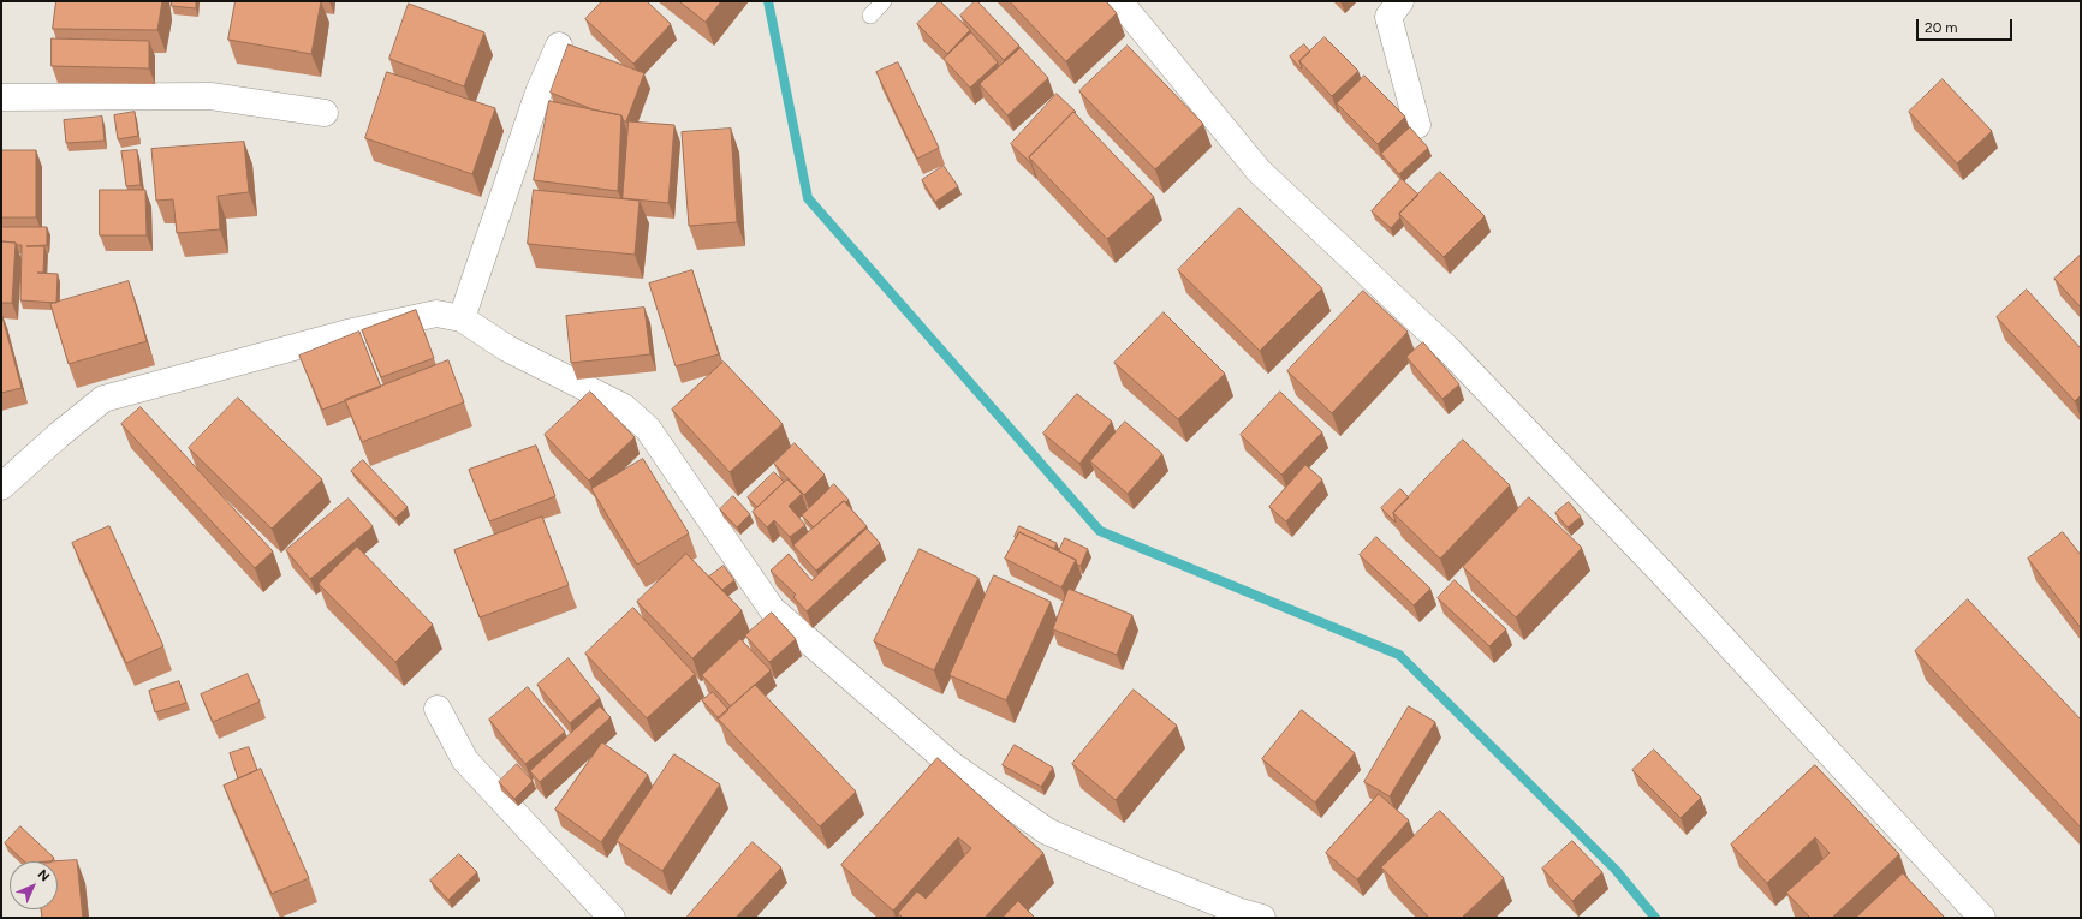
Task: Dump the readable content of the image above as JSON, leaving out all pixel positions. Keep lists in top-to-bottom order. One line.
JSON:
{"scale_bar":"20 m","north":"top right"}
